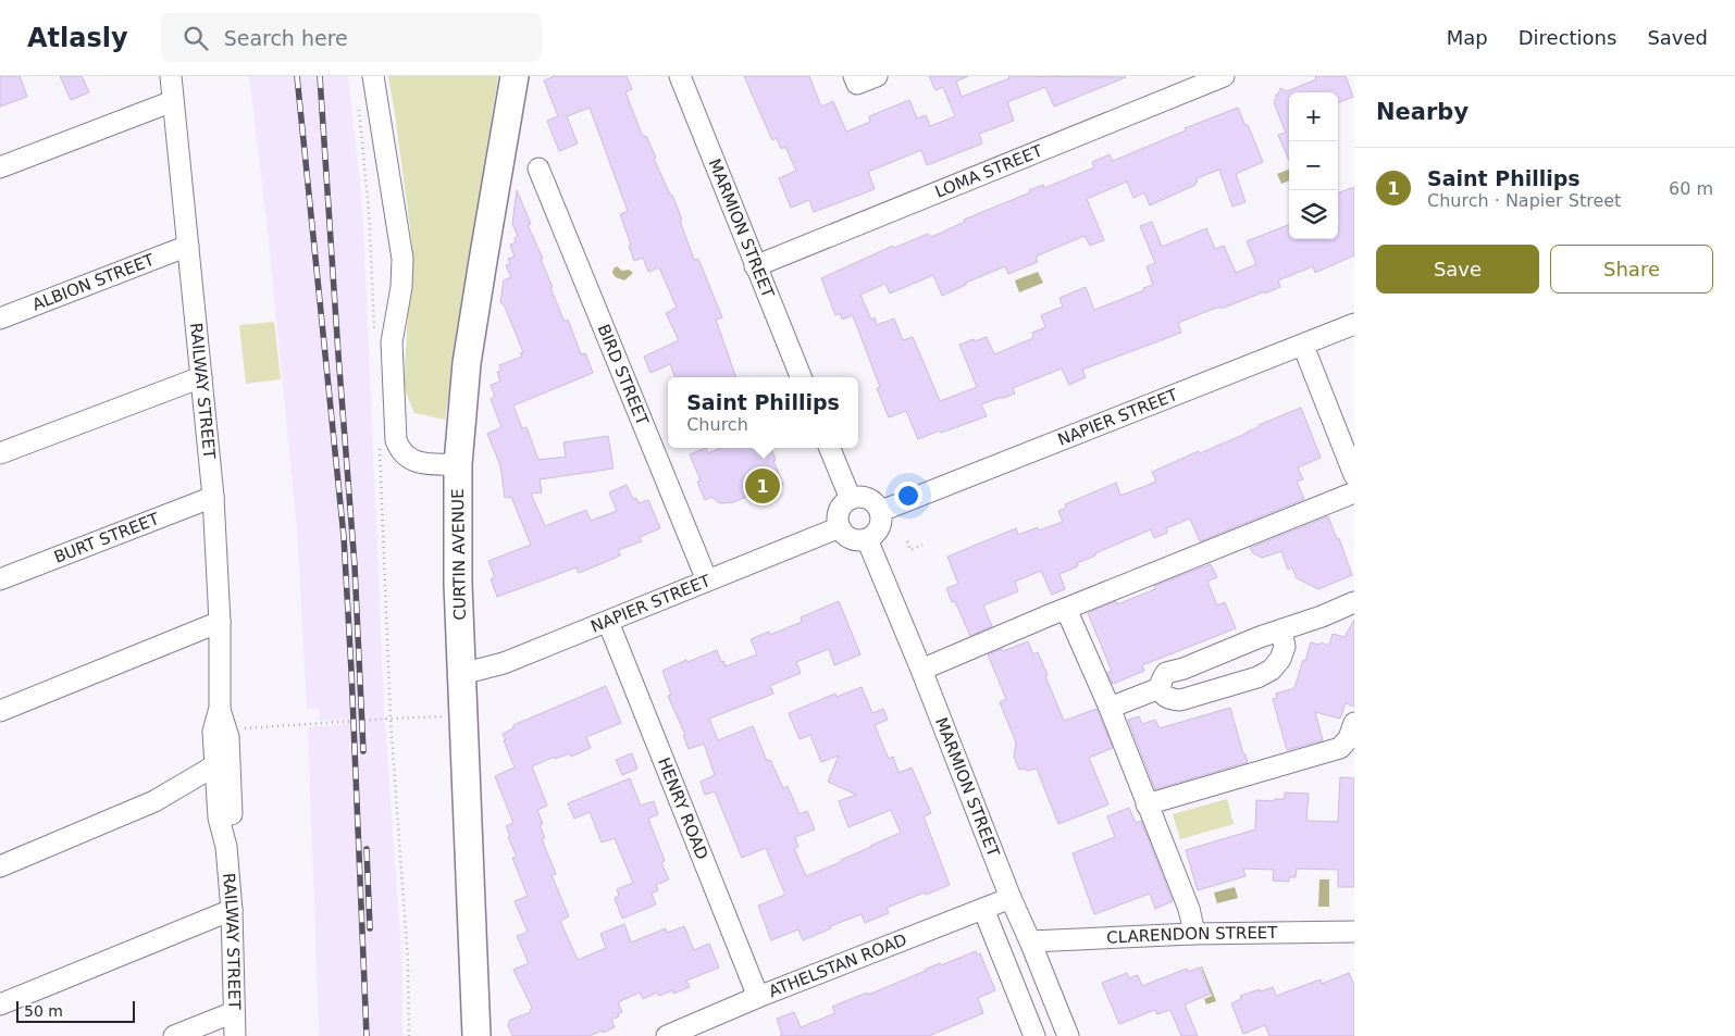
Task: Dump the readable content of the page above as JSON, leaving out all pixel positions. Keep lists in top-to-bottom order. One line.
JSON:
{"streets":{"main road":["CURTIN AVENUE"],"street":["LOMA STREET","MARMION STREET","ALBION STREET","BIRD STREET","RAILWAY STREET","NAPIER STREET","BURT STREET","HENRY ROAD","CLARENDON STREET","ATHELSTAN ROAD"]},"crossings":[["LOMA STREET","MARMION STREET"],["MARMION STREET","NAPIER STREET"],["MARMION STREET","CLARENDON STREET"],["MARMION STREET","ATHELSTAN ROAD"],["ALBION STREET","RAILWAY STREET"],["BIRD STREET","NAPIER STREET"],["RAILWAY STREET","BURT STREET"],["NAPIER STREET","CURTIN AVENUE"],["NAPIER STREET","HENRY ROAD"],["HENRY ROAD","ATHELSTAN ROAD"]],"scale_bar":"50 m","page":{"header":"Atlasly","search":"Search here","nav":["Map","Directions","Saved"],"heading":"Nearby","map_buttons":["+","−"],"list":[{"mark":"1","name":"Saint Phillips","note":"Church · Napier Street","value":"60 m"}],"buttons":["Save","Share"],"popup":["Saint Phillips","Church"],"pins":"1","scale":"50 m"}}
